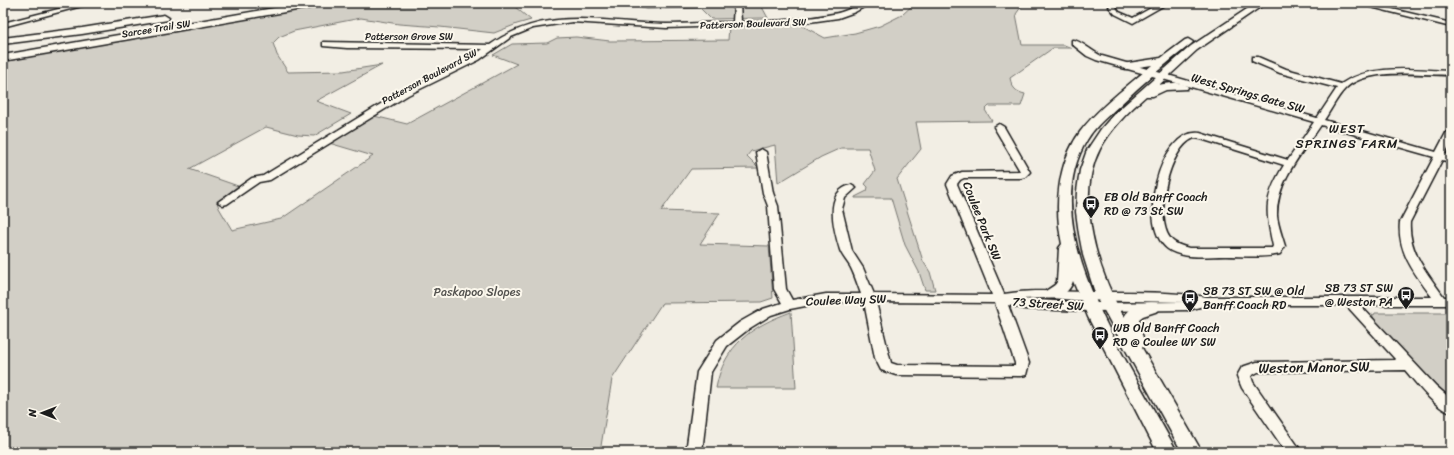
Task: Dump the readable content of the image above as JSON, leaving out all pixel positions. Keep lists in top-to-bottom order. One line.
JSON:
{"streets":{"highway":["Sarcee Trail SW"],"street":["Patterson Boulevard SW","Patterson Grove SW","West Springs Gate SW","Coulee Park SW","Coulee Way SW","73 Street SW","Weston Manor SW"]},"crossings":[["Patterson Boulevard SW","Patterson Grove SW"],["Coulee Park SW","Coulee Way SW"],["Coulee Park SW","73 Street SW"],["Coulee Way SW","73 Street SW"]],"districts":["WEST SPRINGS FARM"],"parks":["Paskapoo Slopes"],"places":{"bus stop":["EB Old Banff Coach RD @ 73 St SW","SB 73 ST SW @ Weston PA","SB 73 ST SW @ Old Banff Coach RD","WB Old Banff Coach RD @ Coulee WY SW"]},"north":"left"}
